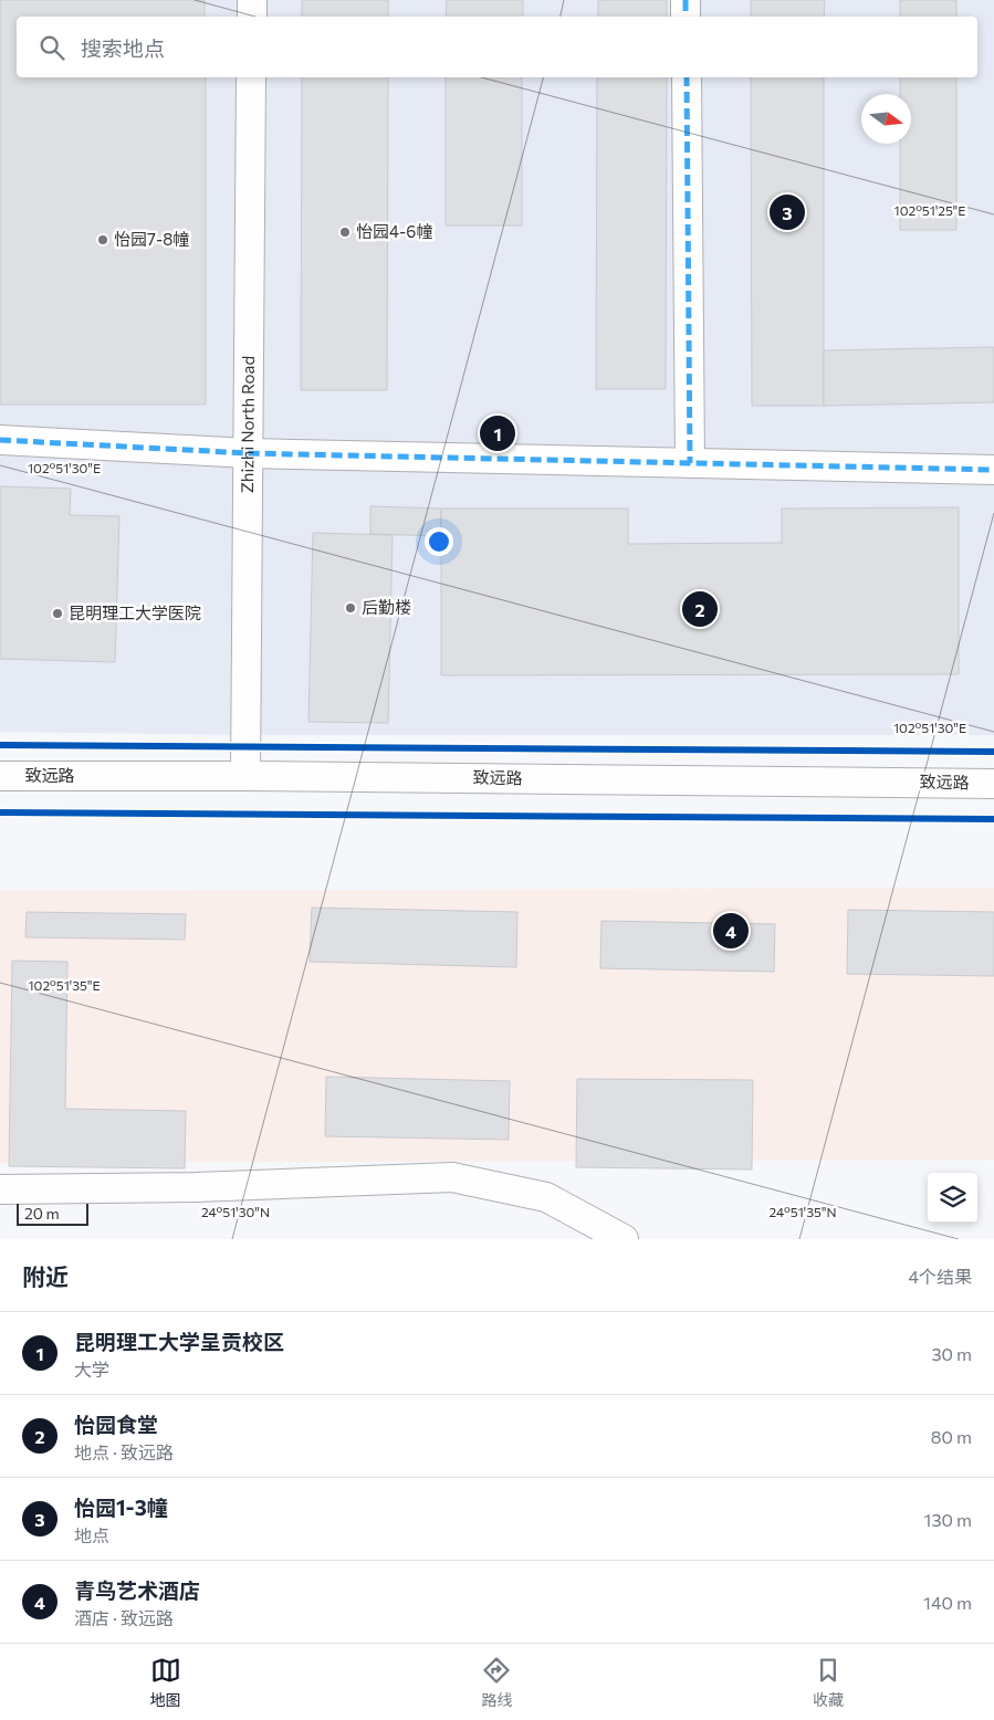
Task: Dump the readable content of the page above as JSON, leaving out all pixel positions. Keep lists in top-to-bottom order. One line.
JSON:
{"streets":{"street":["Zhizhi North Road","致远路"]},"crossings":[["Zhizhi North Road","致远路"]],"places":["怡园4-6幢","怡园7-8幢","后勤楼","昆明理工大学医院"],"scale_bar":"20 m","north":"right","page":{"search":"搜索地点","pins":["3","1","2","4"],"scale":"20 m","heading":["附近","4个结果"],"list":[{"mark":"1","name":"昆明理工大学呈贡校区","note":"大学","value":"30 m"},{"mark":"2","name":"怡园食堂","note":"地点 · 致远路","value":"80 m"},{"mark":"3","name":"怡园1-3幢","note":"地点","value":"130 m"},{"mark":"4","name":"青鸟艺术酒店","note":"酒店 · 致远路","value":"140 m"}],"nav":["地图","路线","收藏"]},"coordinates":["102°51'25\"E","102°51'30\"E","102°51'35\"E","24°51'30\"N","24°51'35\"N"]}
